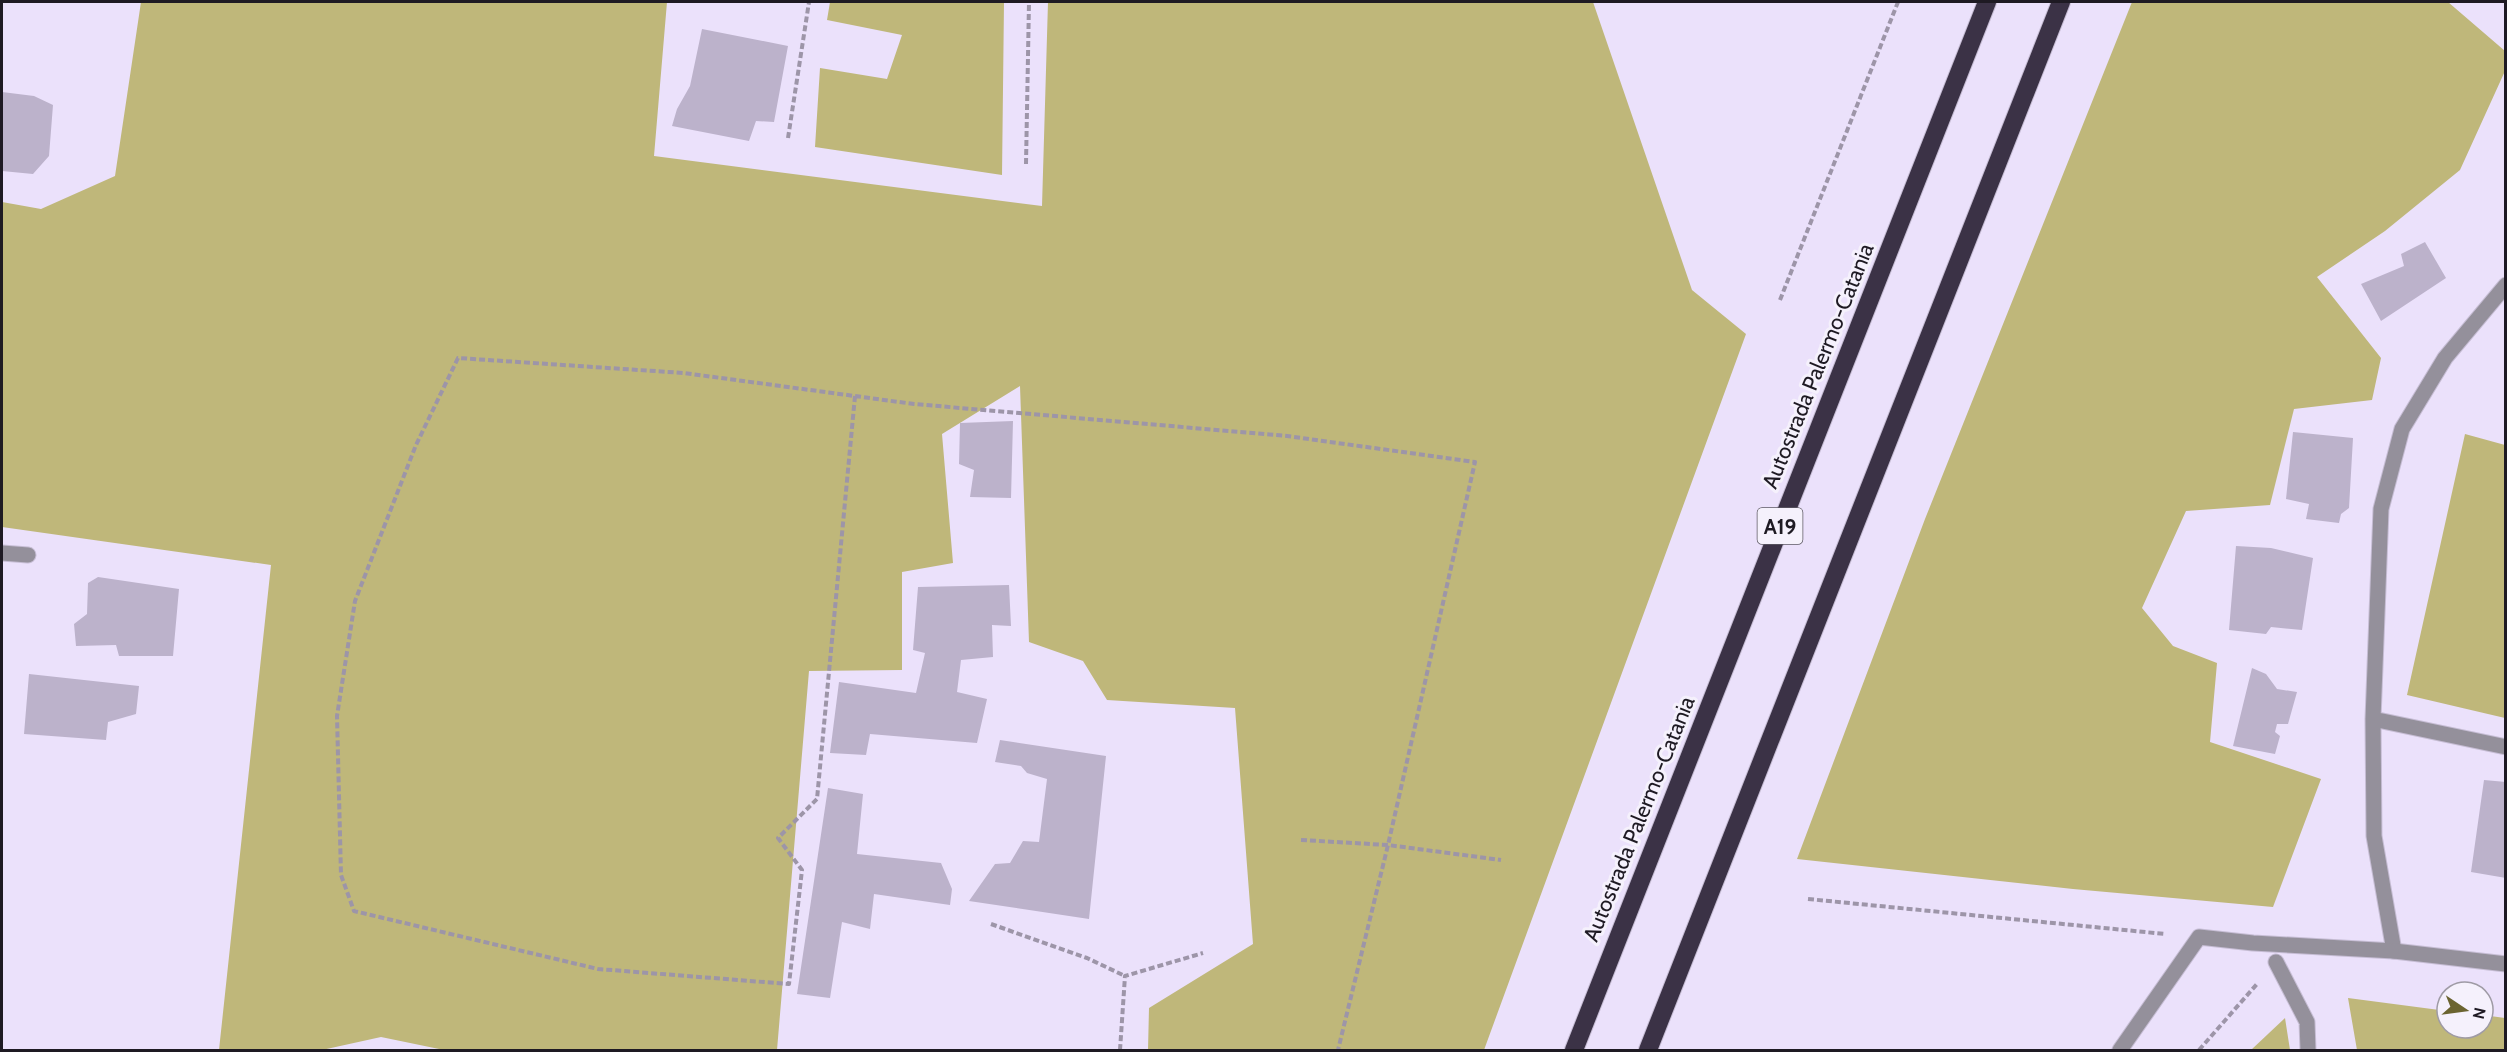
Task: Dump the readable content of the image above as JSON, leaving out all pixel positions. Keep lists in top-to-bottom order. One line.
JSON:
{"streets":{"highway":["Autostrada Palermo-Catania","A19"]},"north":"right"}
